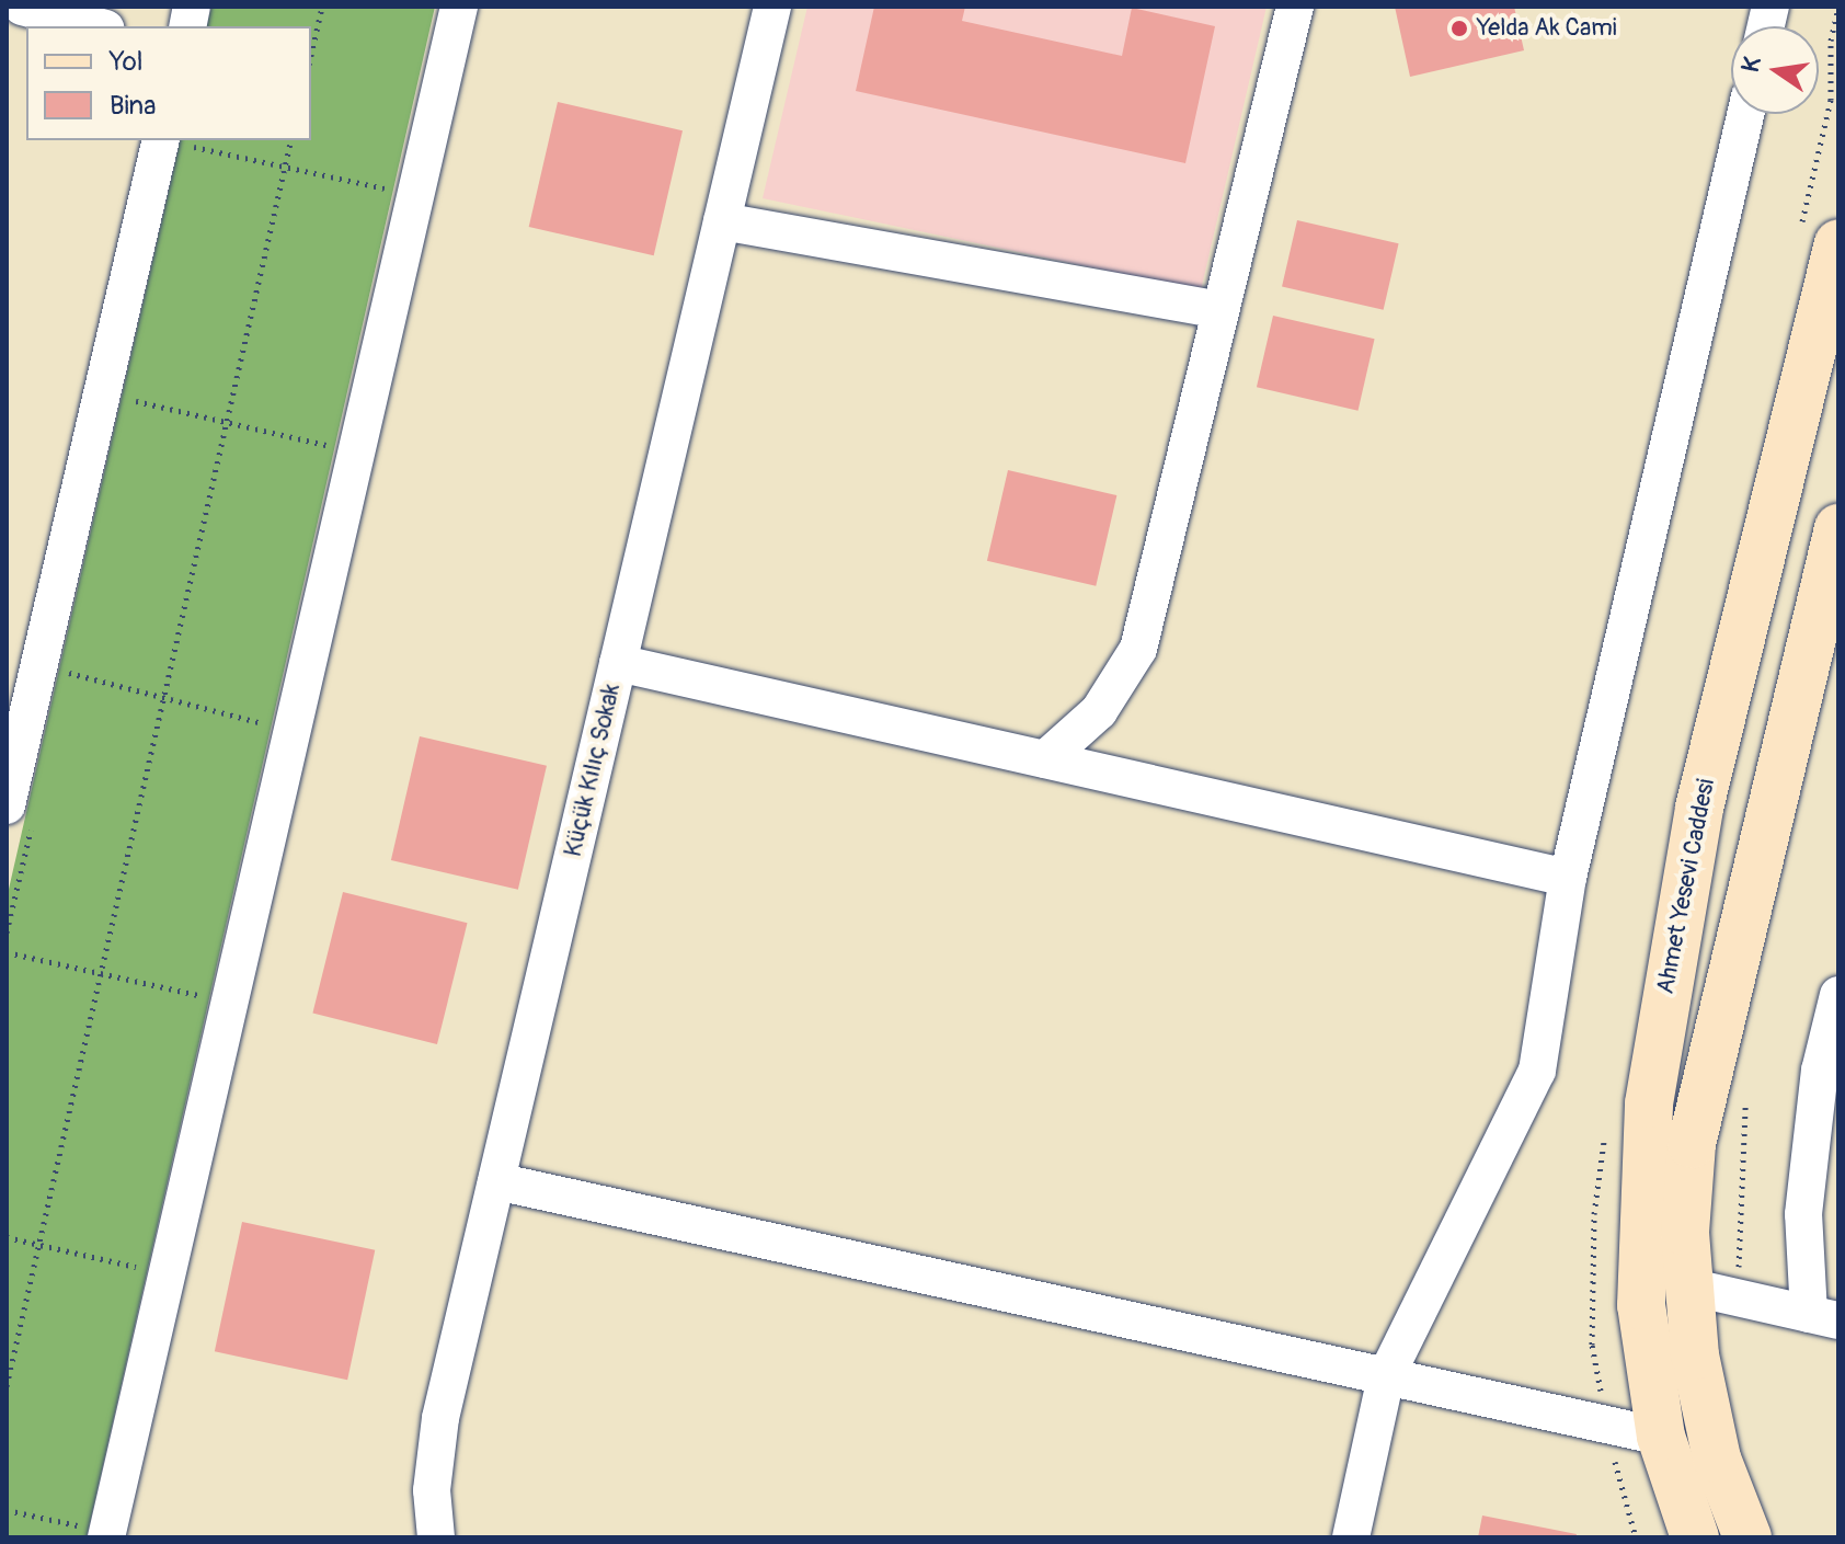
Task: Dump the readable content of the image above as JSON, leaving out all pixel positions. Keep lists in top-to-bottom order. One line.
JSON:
{"streets":{"main road":["Ahmet Yesevi Caddesi"],"street":["Küçük Kılıç Sokak"]},"places":["Yelda Ak Cami"],"legend":["Yol","Bina"],"north":"left"}
